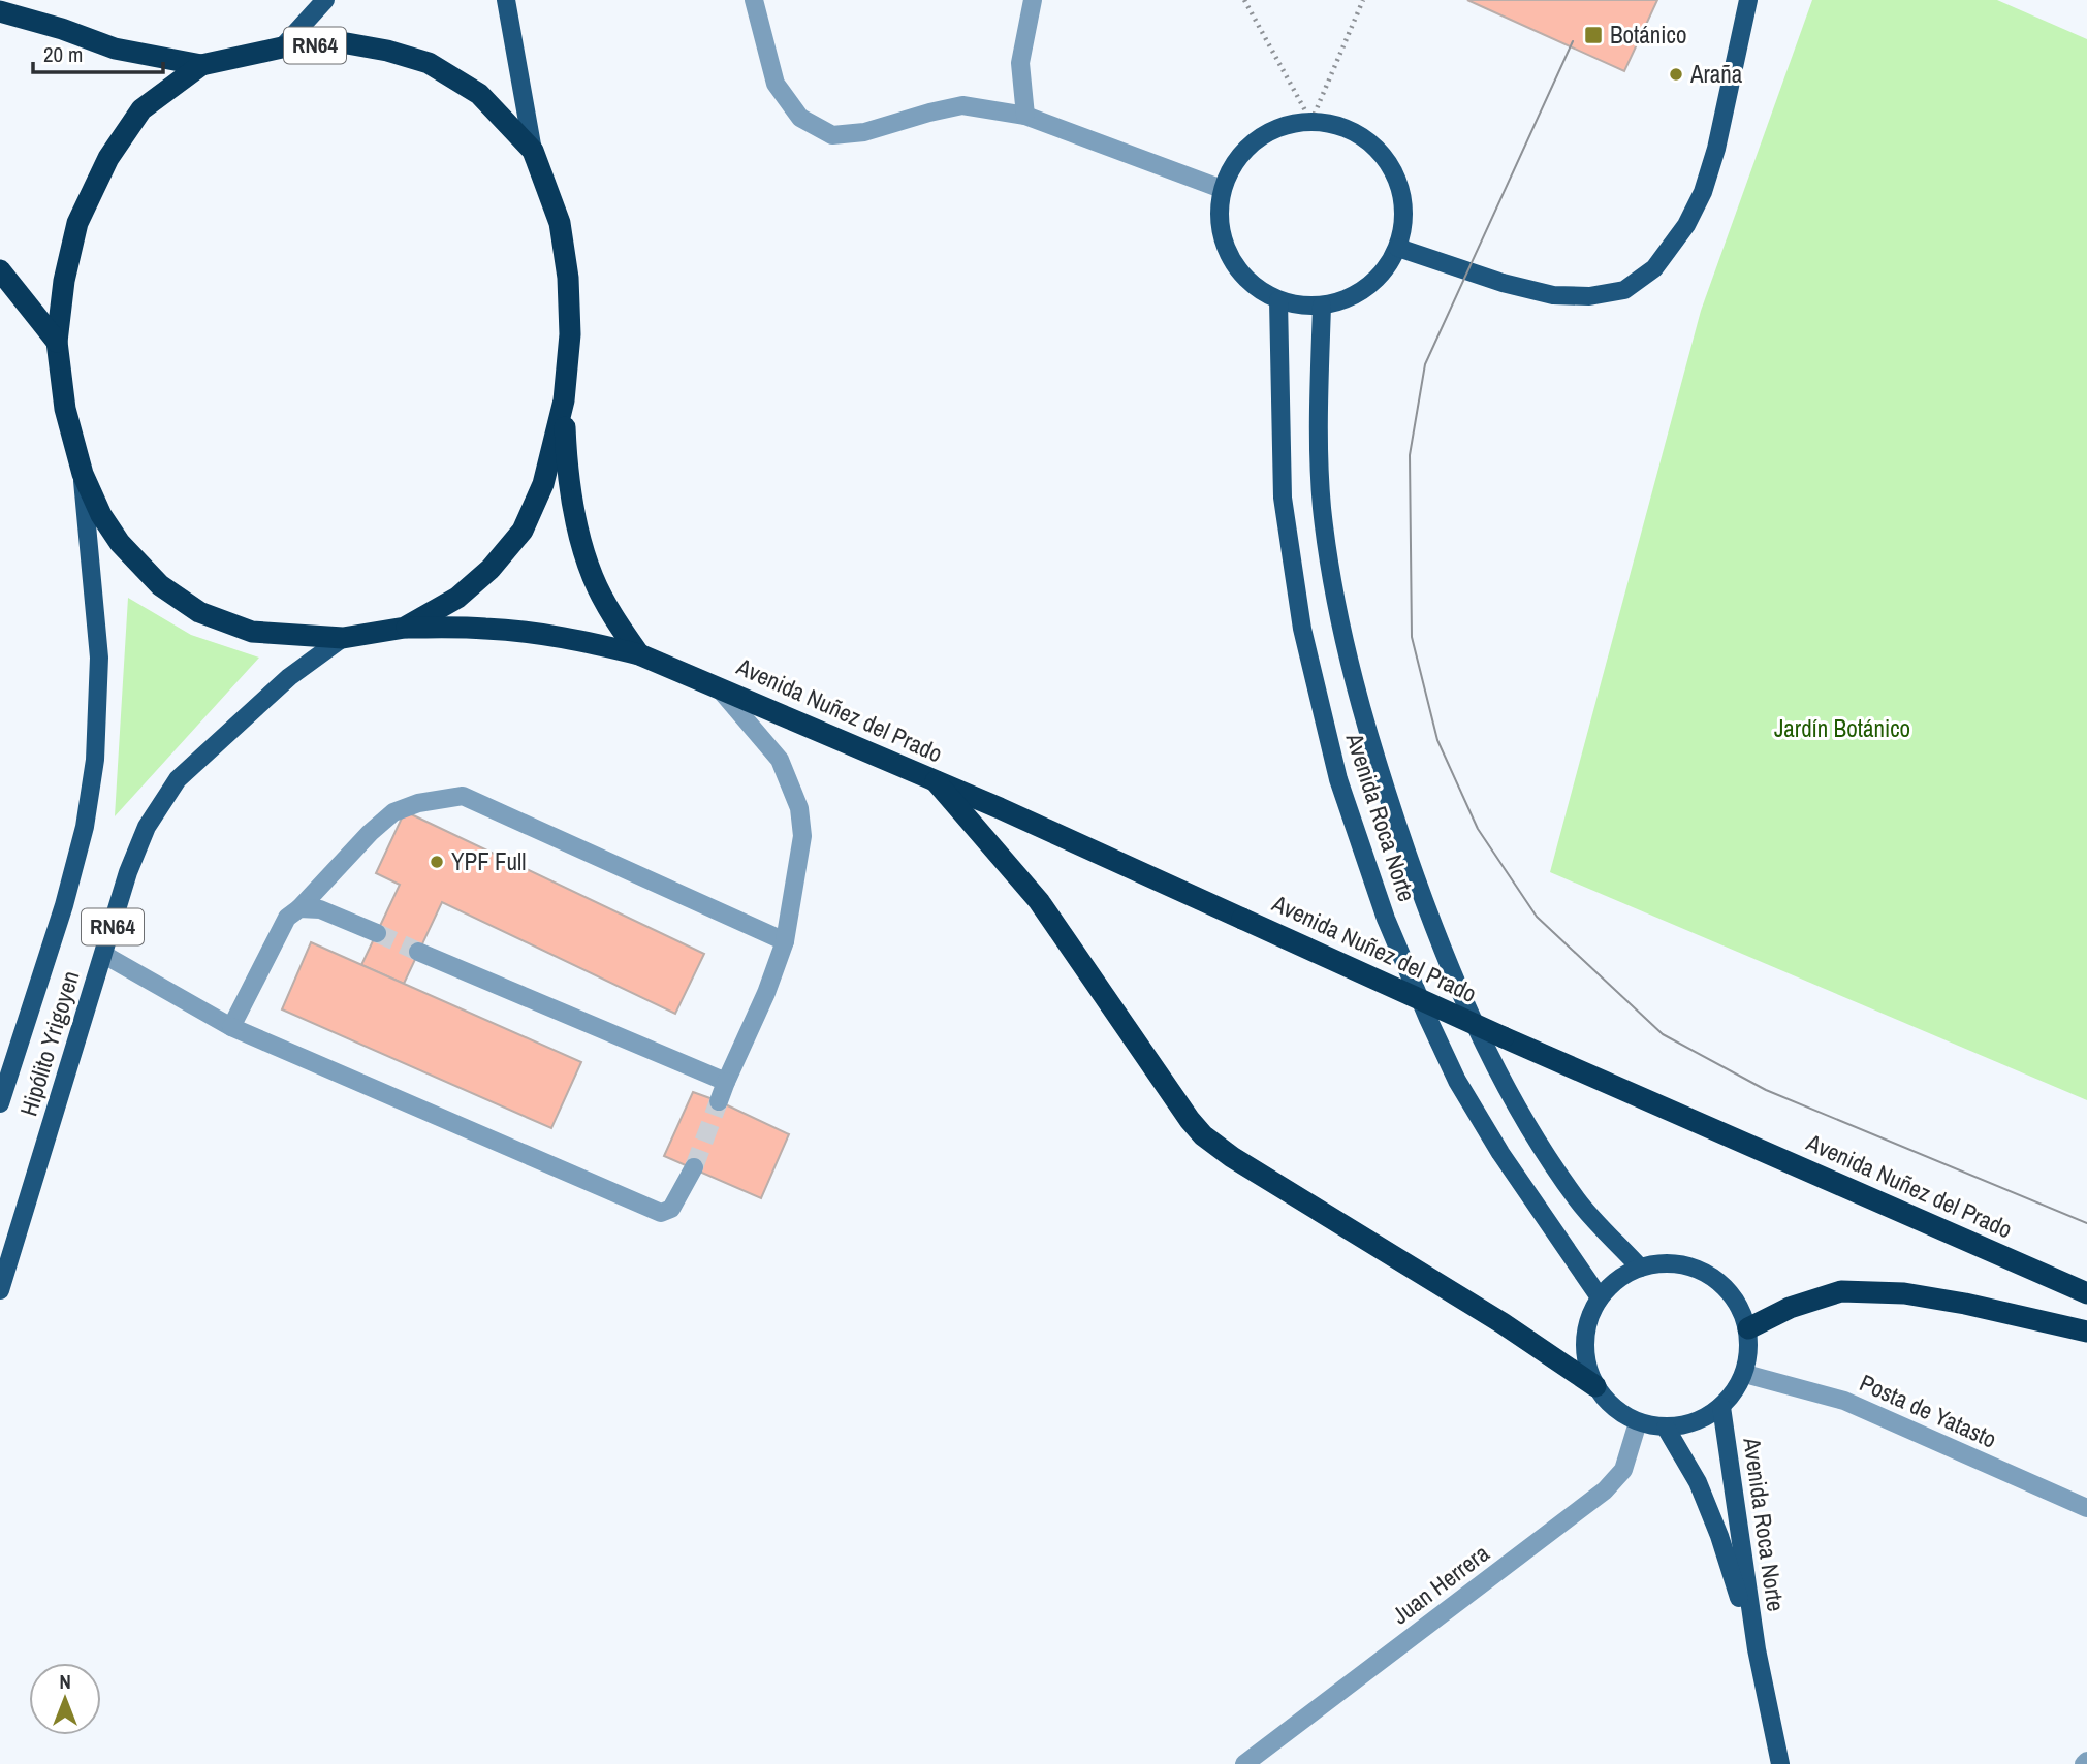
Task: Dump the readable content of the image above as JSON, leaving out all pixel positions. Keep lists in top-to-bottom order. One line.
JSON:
{"streets":{"highway":["RN64","Avenida Nuñez del Prado"],"main road":["Avenida Roca Norte","Hipólito Yrigoyen"],"street":["Posta de Yatasto","Juan Herrera"]},"crossings":[["RN64","Avenida Nuñez del Prado"],["RN64","Hipólito Yrigoyen"],["Avenida Roca Norte","Posta de Yatasto"],["Avenida Roca Norte","Juan Herrera"],["Posta de Yatasto","Juan Herrera"]],"parks":["Jardín Botánico"],"places":{"transit":["Botánico"],"other":["Araña","YPF Full"]},"scale_bar":"20 m","north":"top"}
